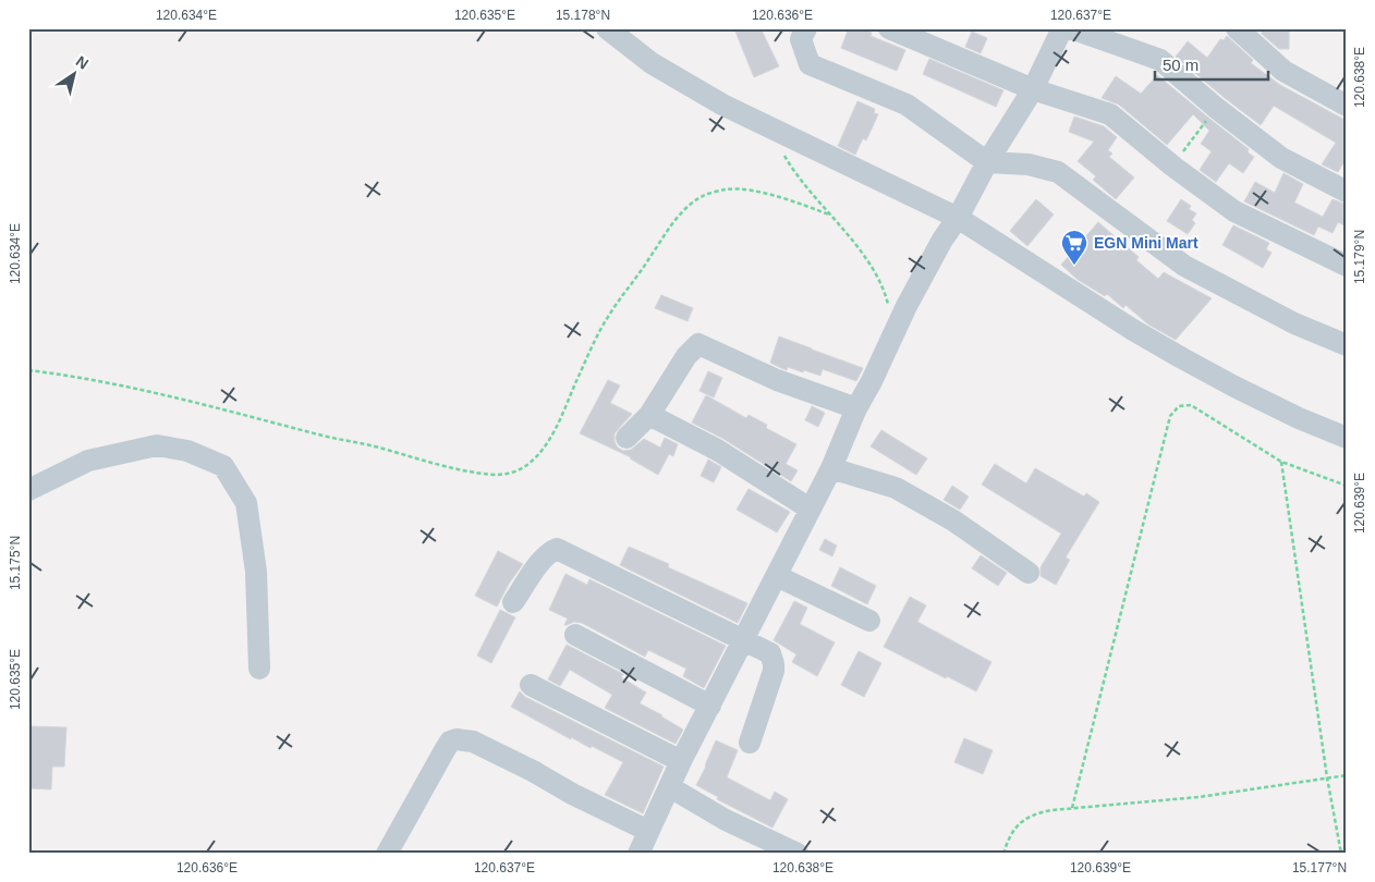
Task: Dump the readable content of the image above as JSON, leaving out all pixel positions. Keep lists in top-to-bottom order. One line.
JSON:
{"places":{"supermarket":["EGN Mini Mart"]},"scale_bar":"50 m","north":"top right","coordinates":["120.634°E","120.635°E","15.178°N","120.636°E","120.637°E","120.638°E","15.179°N","120.639°E","15.175°N","15.177°N"]}
